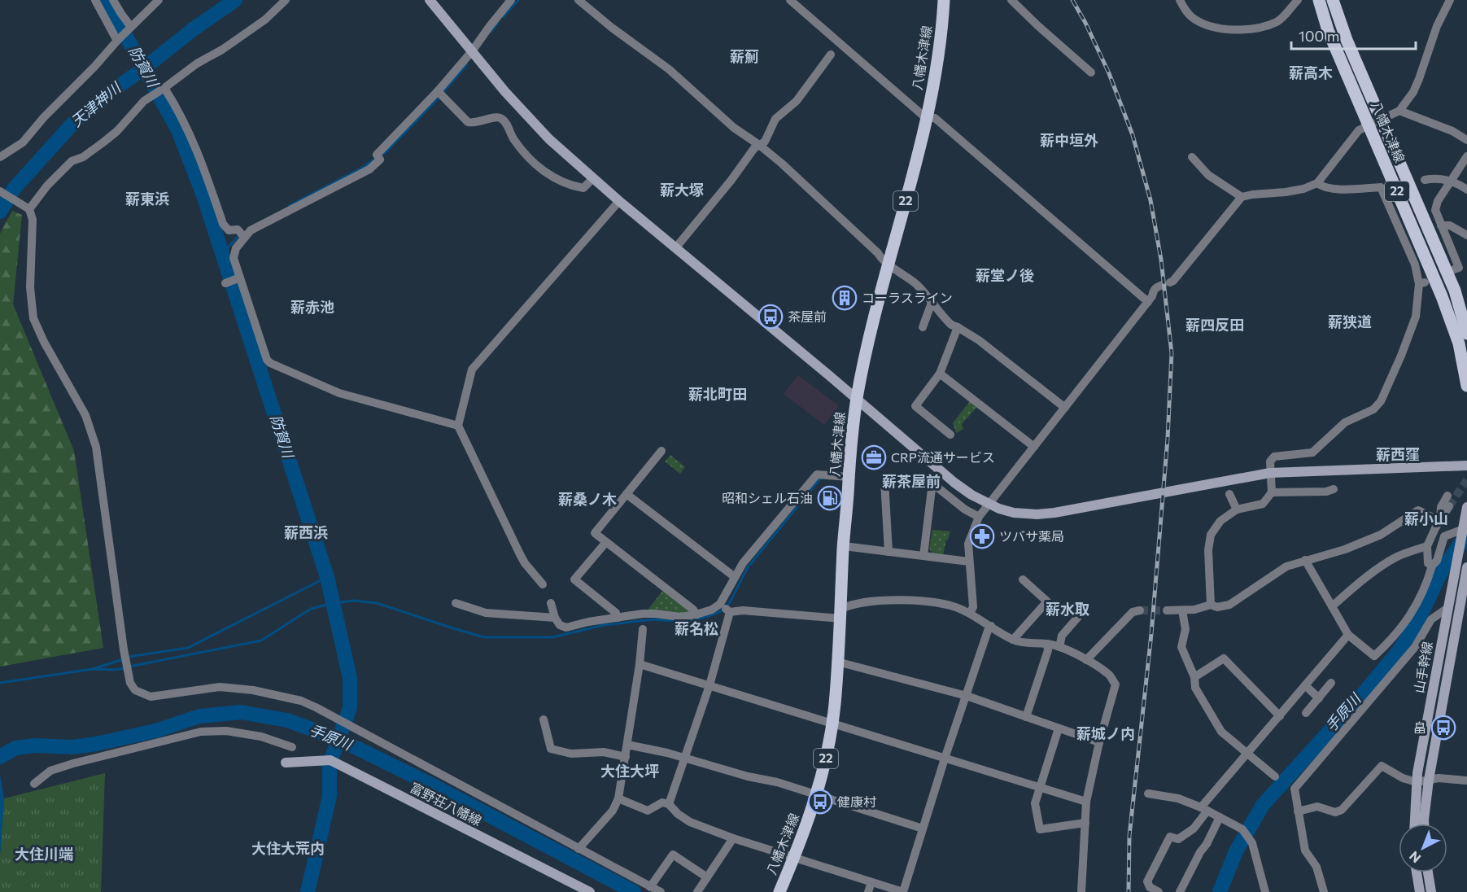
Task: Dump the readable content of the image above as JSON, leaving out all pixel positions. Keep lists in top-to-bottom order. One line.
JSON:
{"streets":{"main road":["八幡木津線","22"],"street":["山手幹線","富野荘八幡線"]},"districts":["薪薊","薪高木","薪中垣外","薪大塚","薪東浜","薪堂ノ後","薪赤池","薪狭道","薪四反田","薪北町田","薪西窪","薪茶屋前","薪桑ノ木","薪小山","薪西浜","薪水取","薪名松","薪城ノ内","大住大坪","大住大荒内","大住川端"],"water":["防賀川","天津神川","手原川"],"places":{"building":["コーラスライン"],"bus stop":["茶屋前","畠","健康村"],"office":["CRP流通サービス"],"fuel station":["昭和シェル石油"],"pharmacy":["ツバサ薬局"]},"scale_bar":"100 m","north":"bottom left"}
